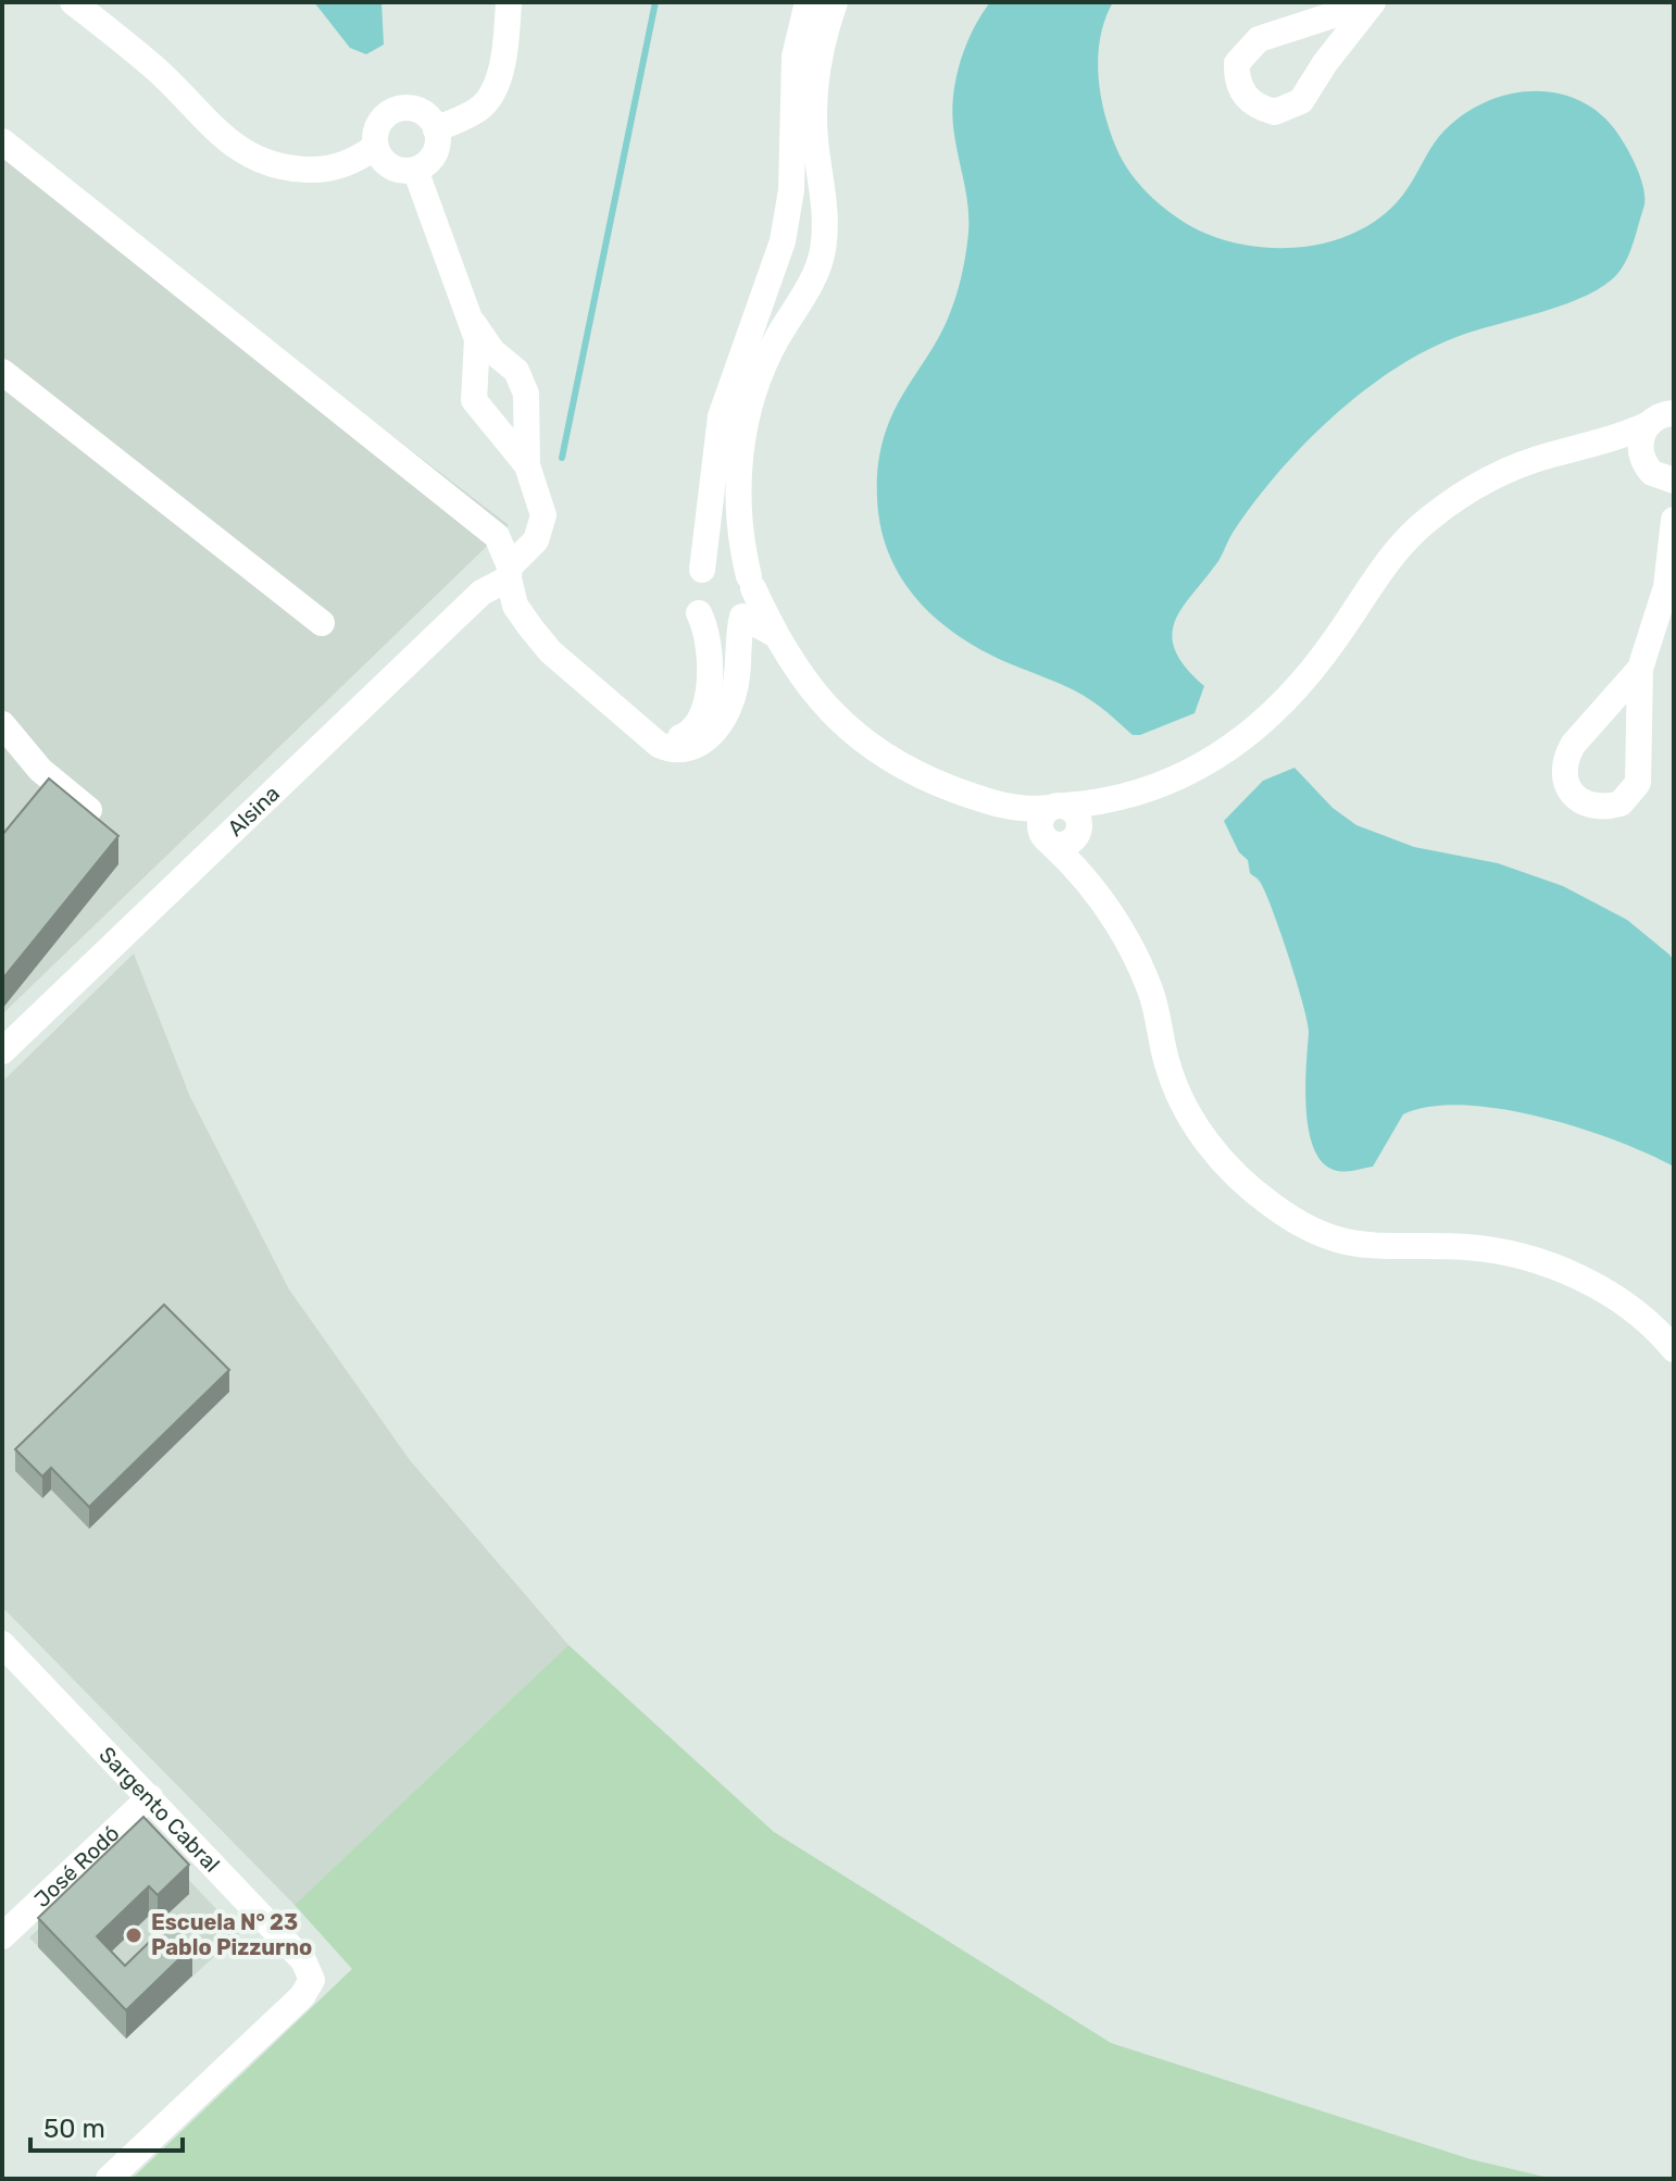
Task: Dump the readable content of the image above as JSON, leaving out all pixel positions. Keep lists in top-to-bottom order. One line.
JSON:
{"streets":{"street":["Alsina","Sargento Cabral","José Rodó"]},"crossings":[["Sargento Cabral","José Rodó"]],"places":["Escuela N° 23 Pablo Pizzurno"],"scale_bar":"50 m"}
